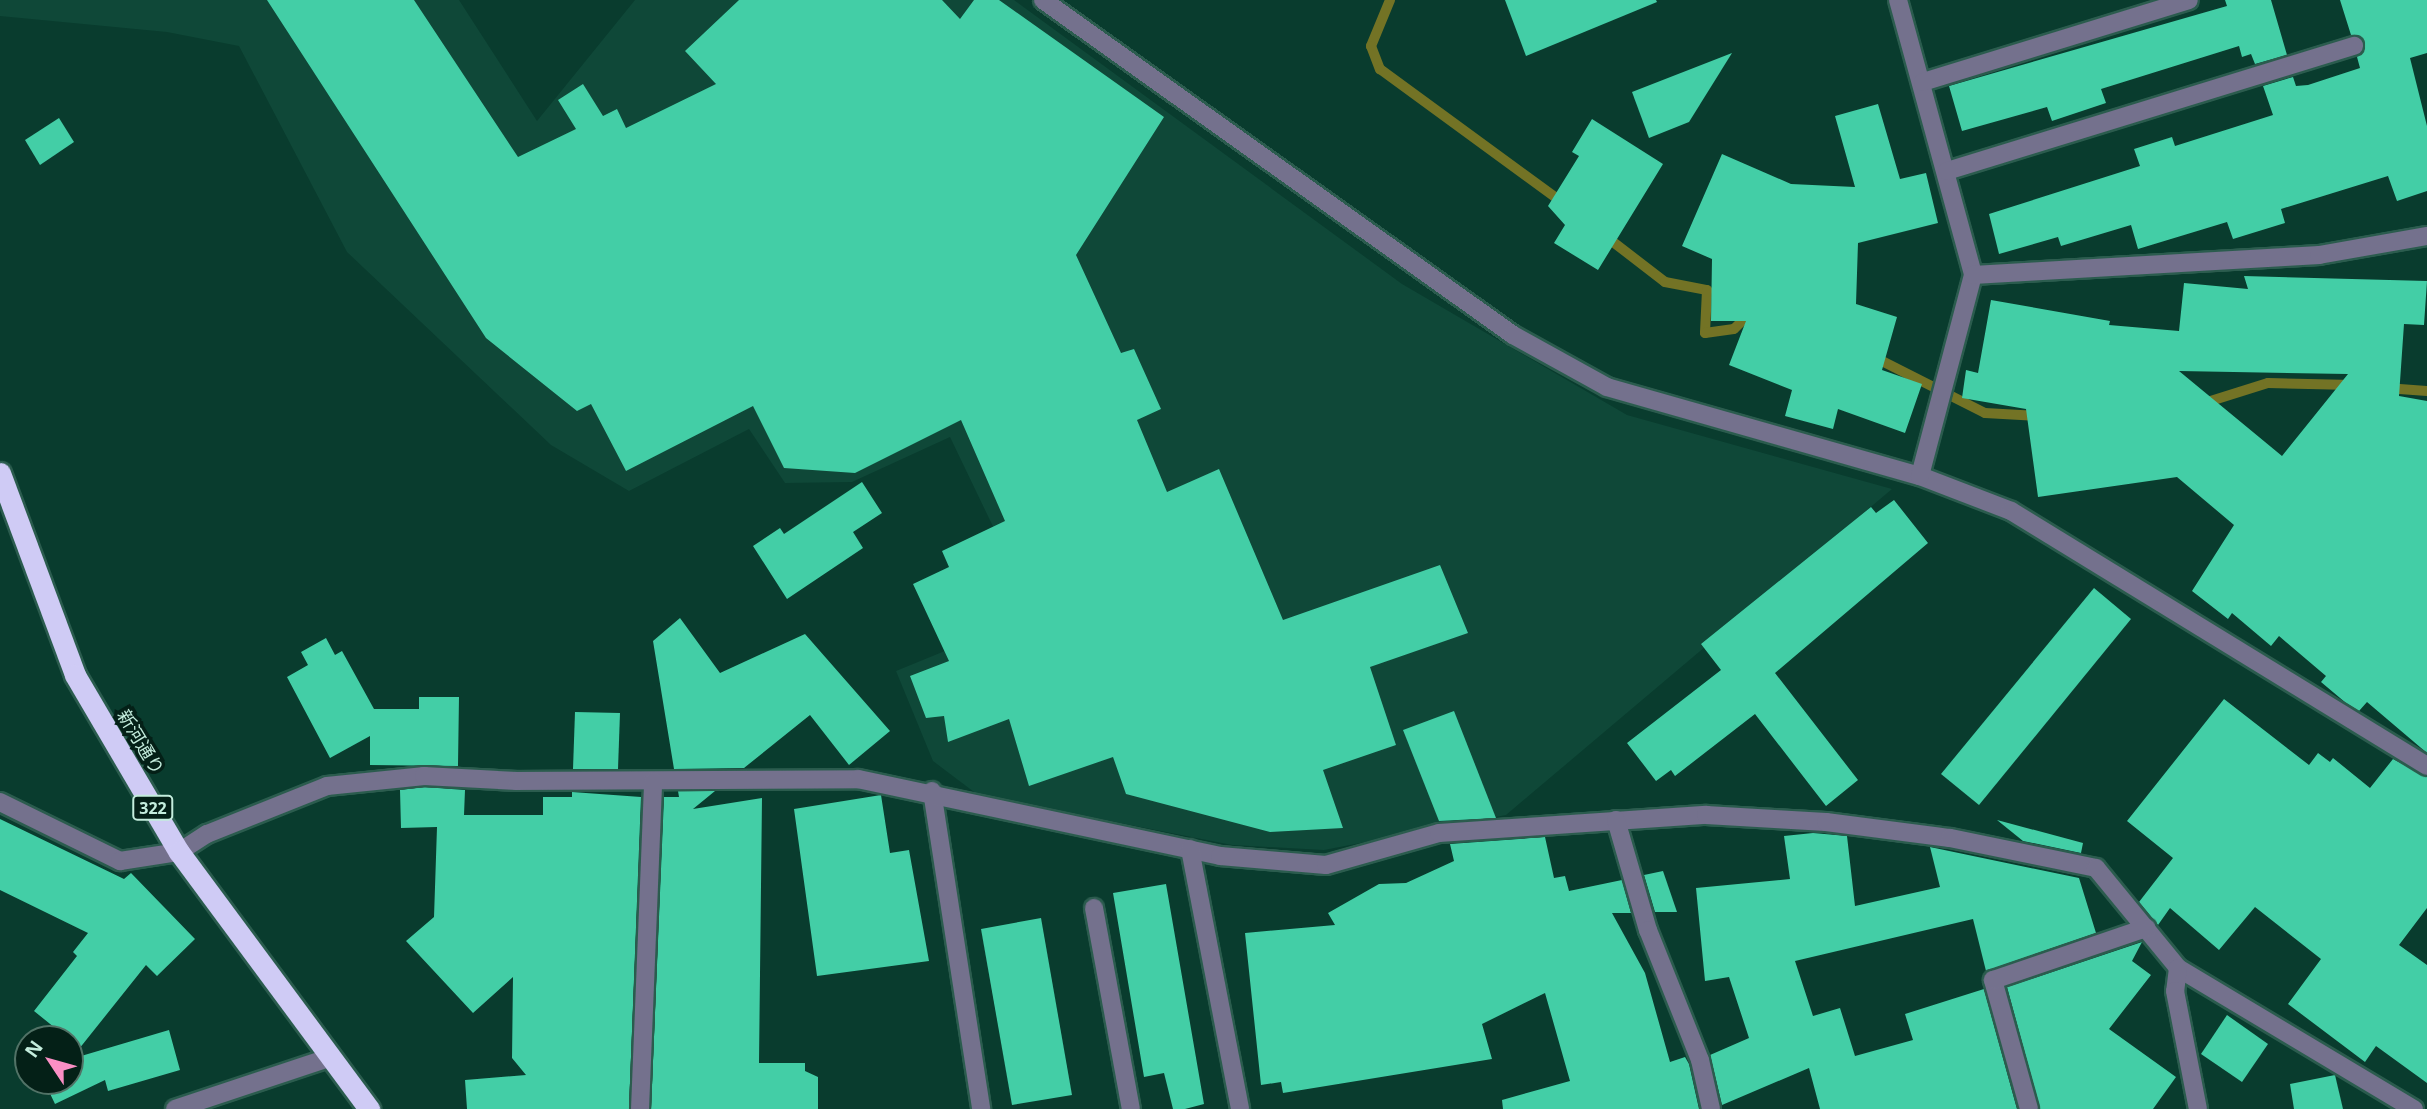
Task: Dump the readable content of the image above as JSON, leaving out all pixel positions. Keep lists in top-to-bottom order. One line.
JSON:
{"streets":{"highway":["新河通り","322"]},"north":"top left"}
